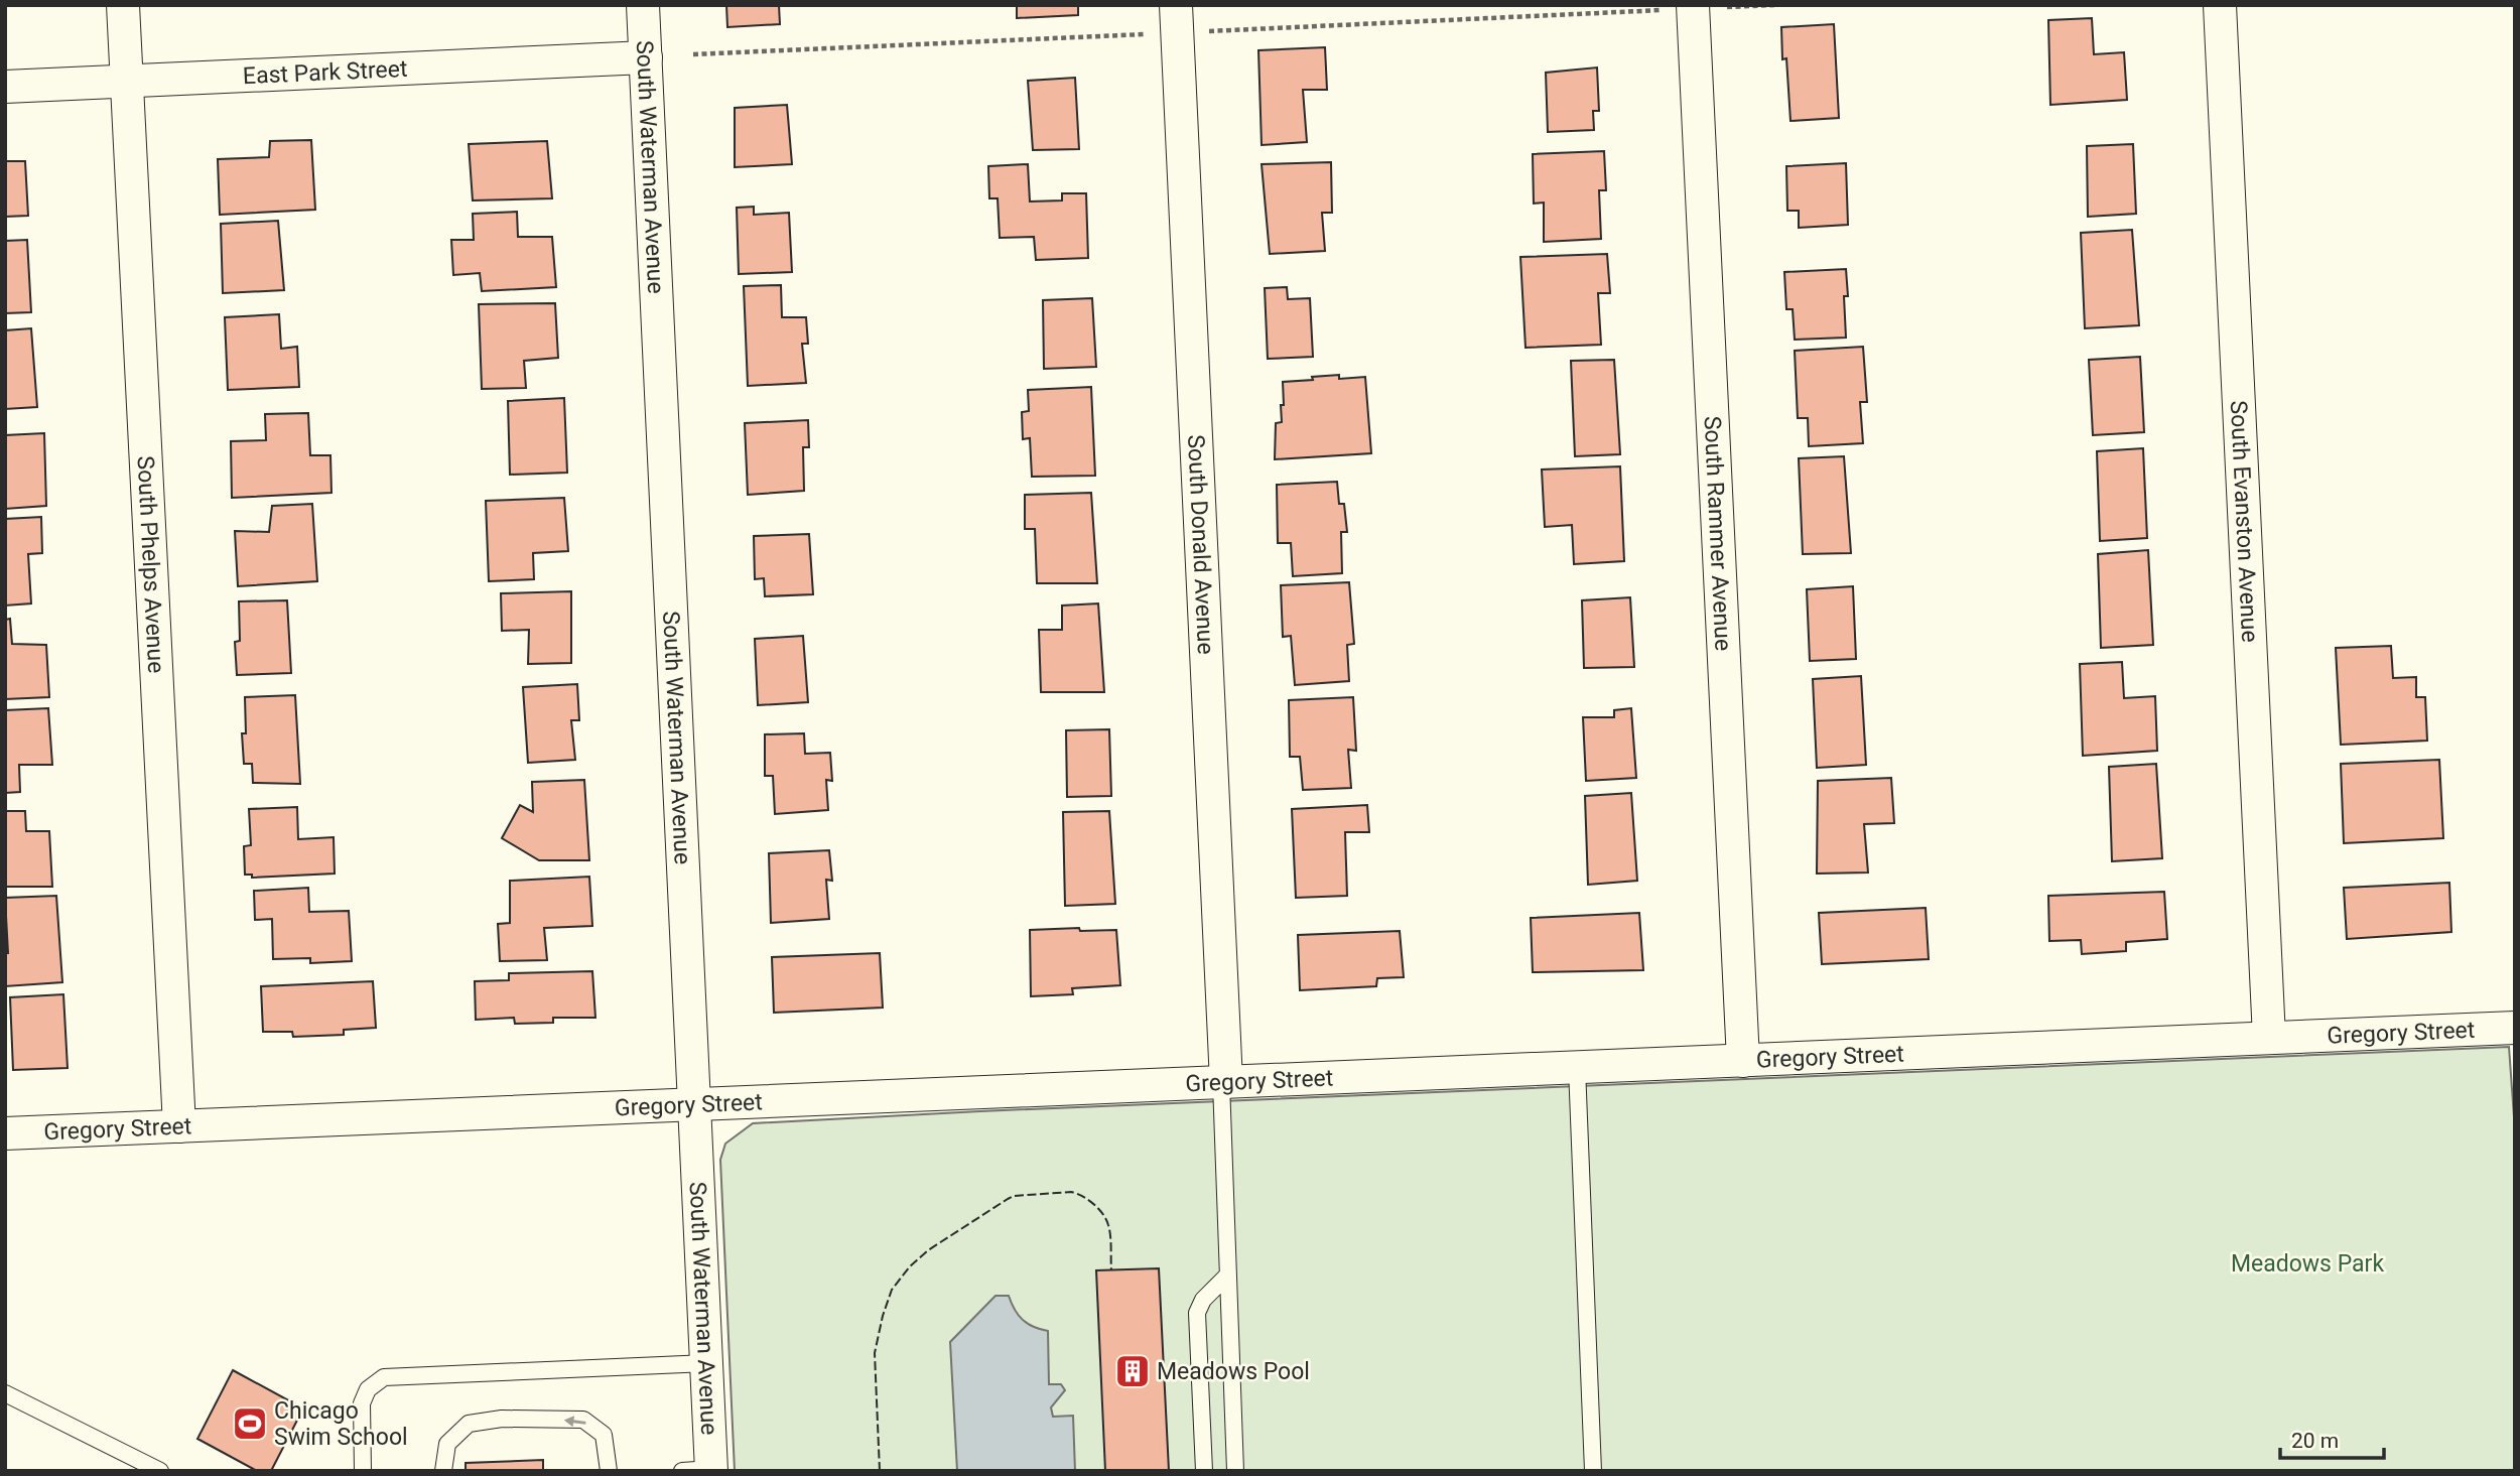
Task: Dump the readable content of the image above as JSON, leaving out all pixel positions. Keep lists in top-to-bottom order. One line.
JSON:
{"streets":{"street":["East Park Street","South Waterman Avenue","South Evanston Avenue","South Rammer Avenue","South Donald Avenue","South Phelps Avenue","Gregory Street"]},"crossings":[["East Park Street","South Waterman Avenue"],["East Park Street","South Phelps Avenue"],["South Waterman Avenue","Gregory Street"],["South Evanston Avenue","Gregory Street"],["South Rammer Avenue","Gregory Street"],["South Donald Avenue","Gregory Street"],["South Phelps Avenue","Gregory Street"]],"parks":["Meadows Park"],"places":{"building":["Meadows Pool"],"sports":["Chicago Swim School"]},"scale_bar":"20 m"}
